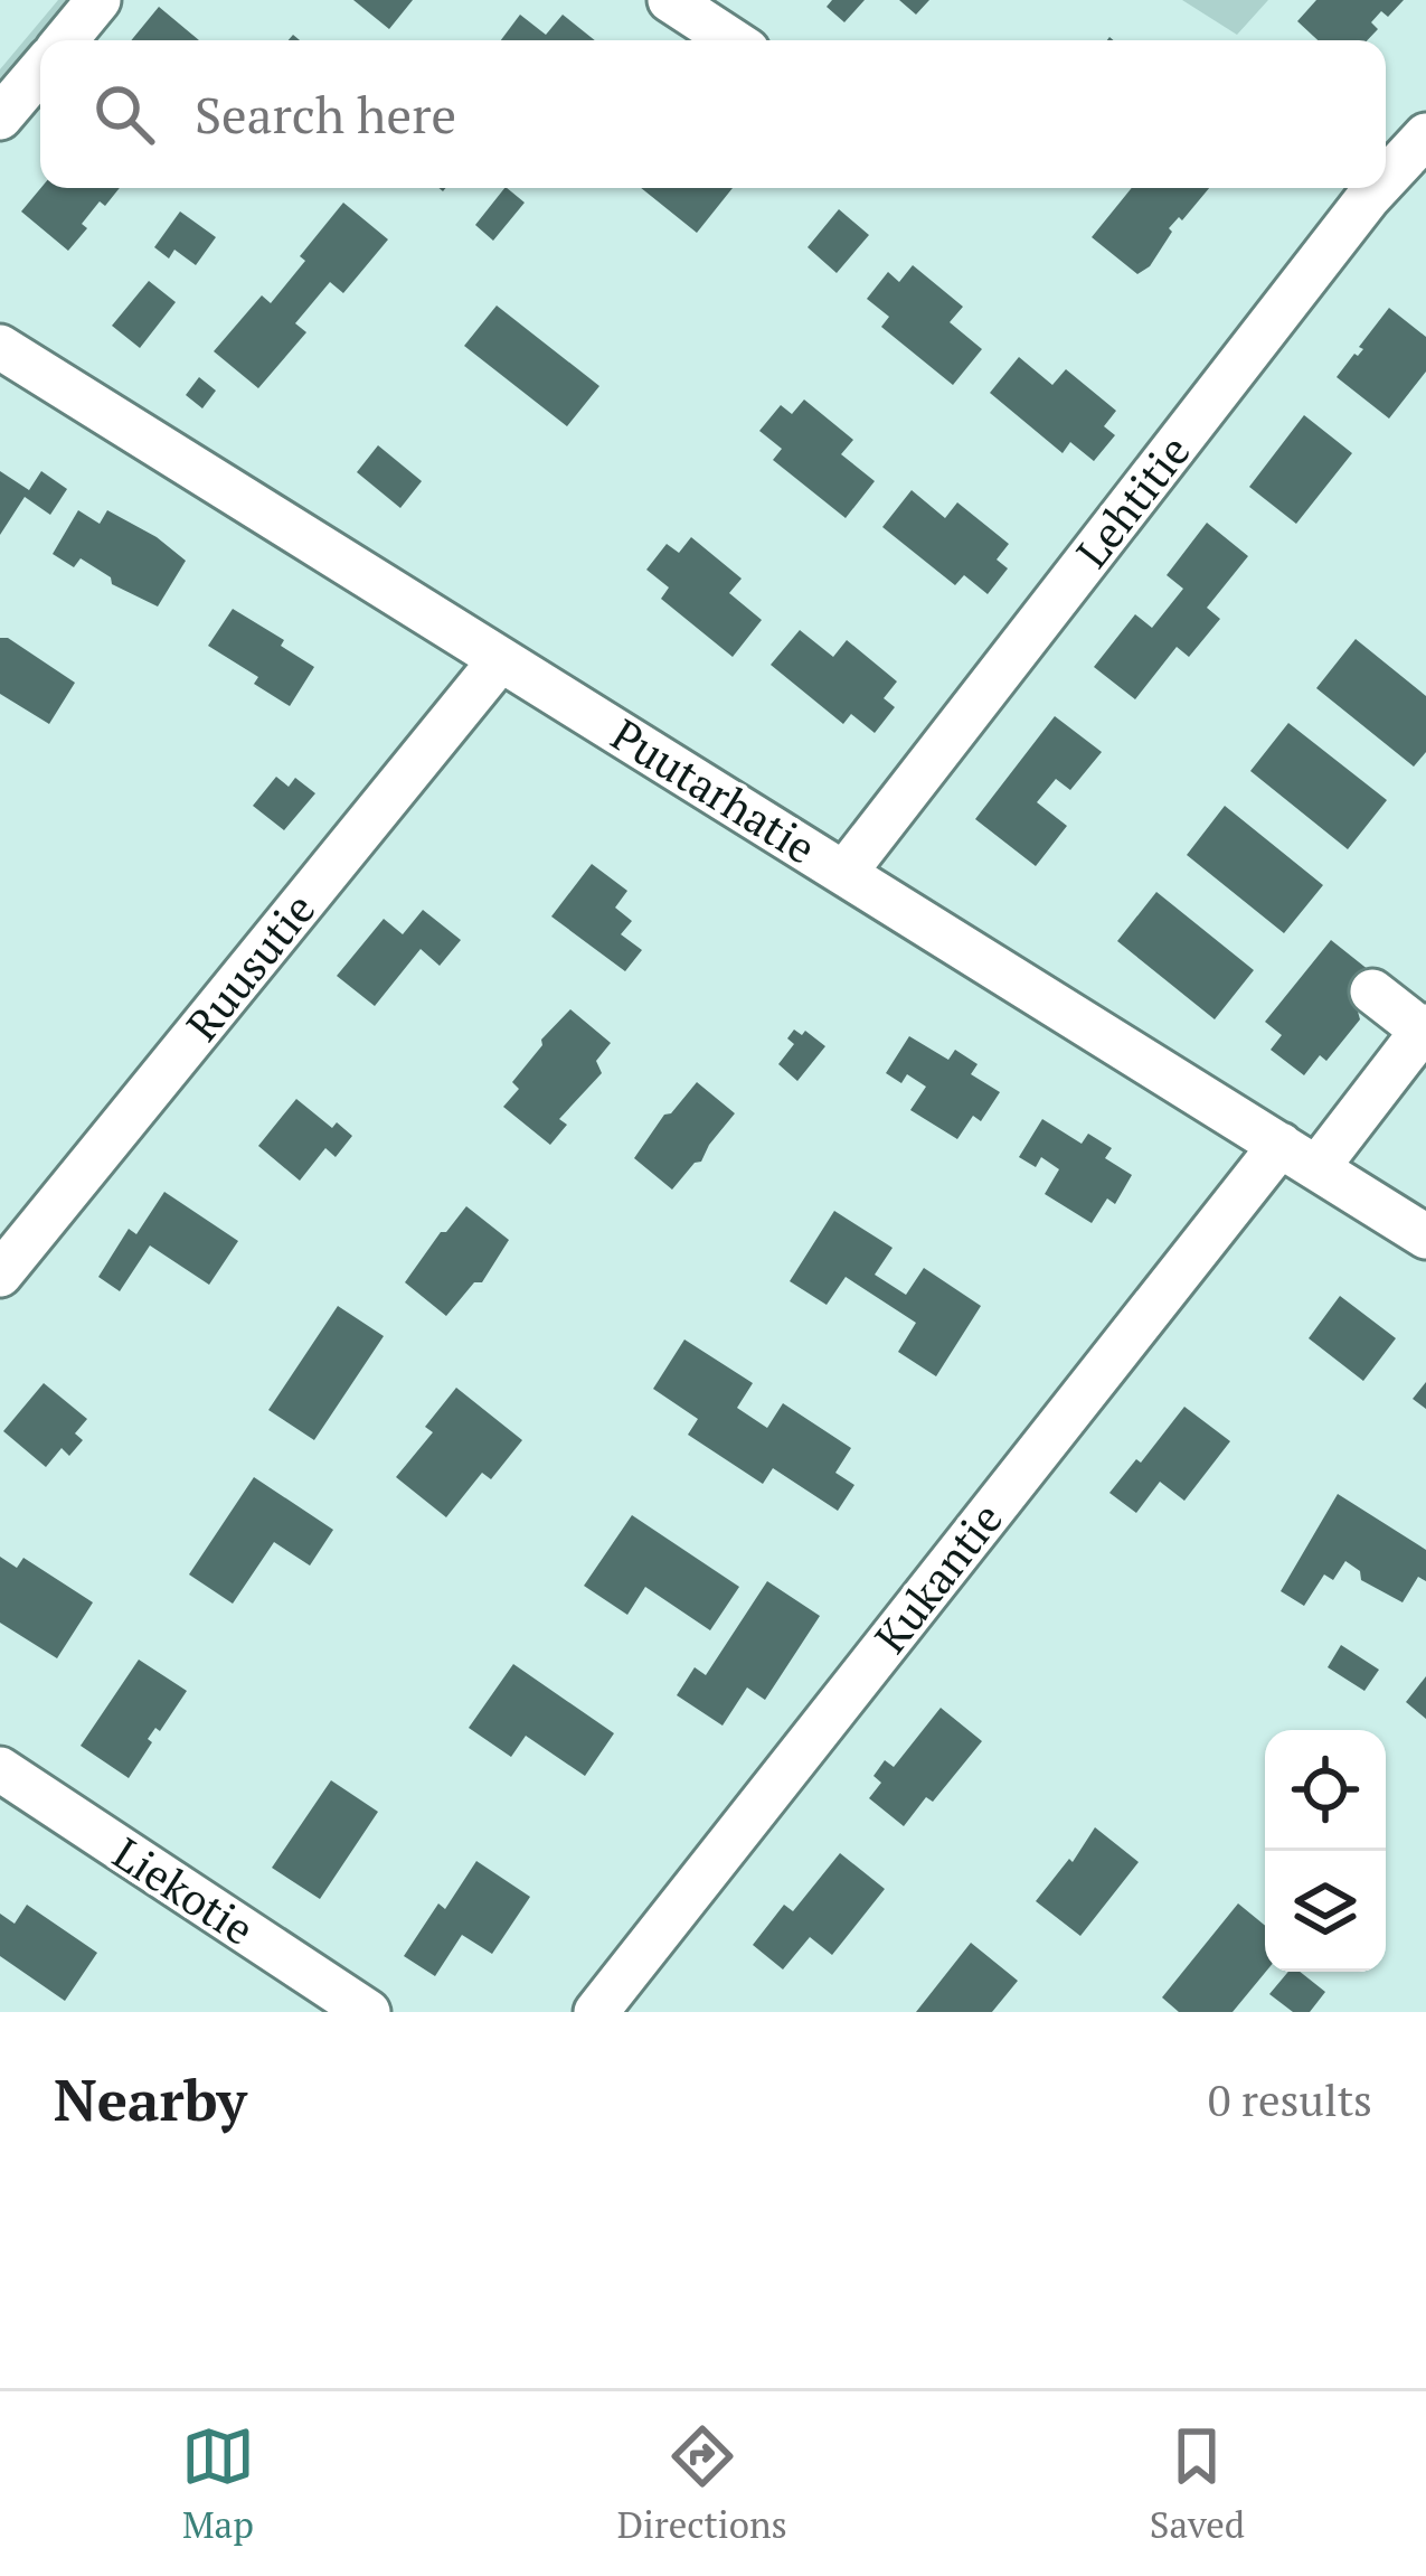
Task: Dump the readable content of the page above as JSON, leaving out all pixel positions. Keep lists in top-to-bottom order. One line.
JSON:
{"streets":{"street":["Lehtitie","Puutarhatie","Ruusutie","Kukantie","Liekotie"]},"crossings":[["Lehtitie","Puutarhatie"],["Puutarhatie","Ruusutie"],["Puutarhatie","Kukantie"]],"page":{"search":"Search here","heading":["Nearby","0 results"],"nav":["Map","Directions","Saved"]}}
